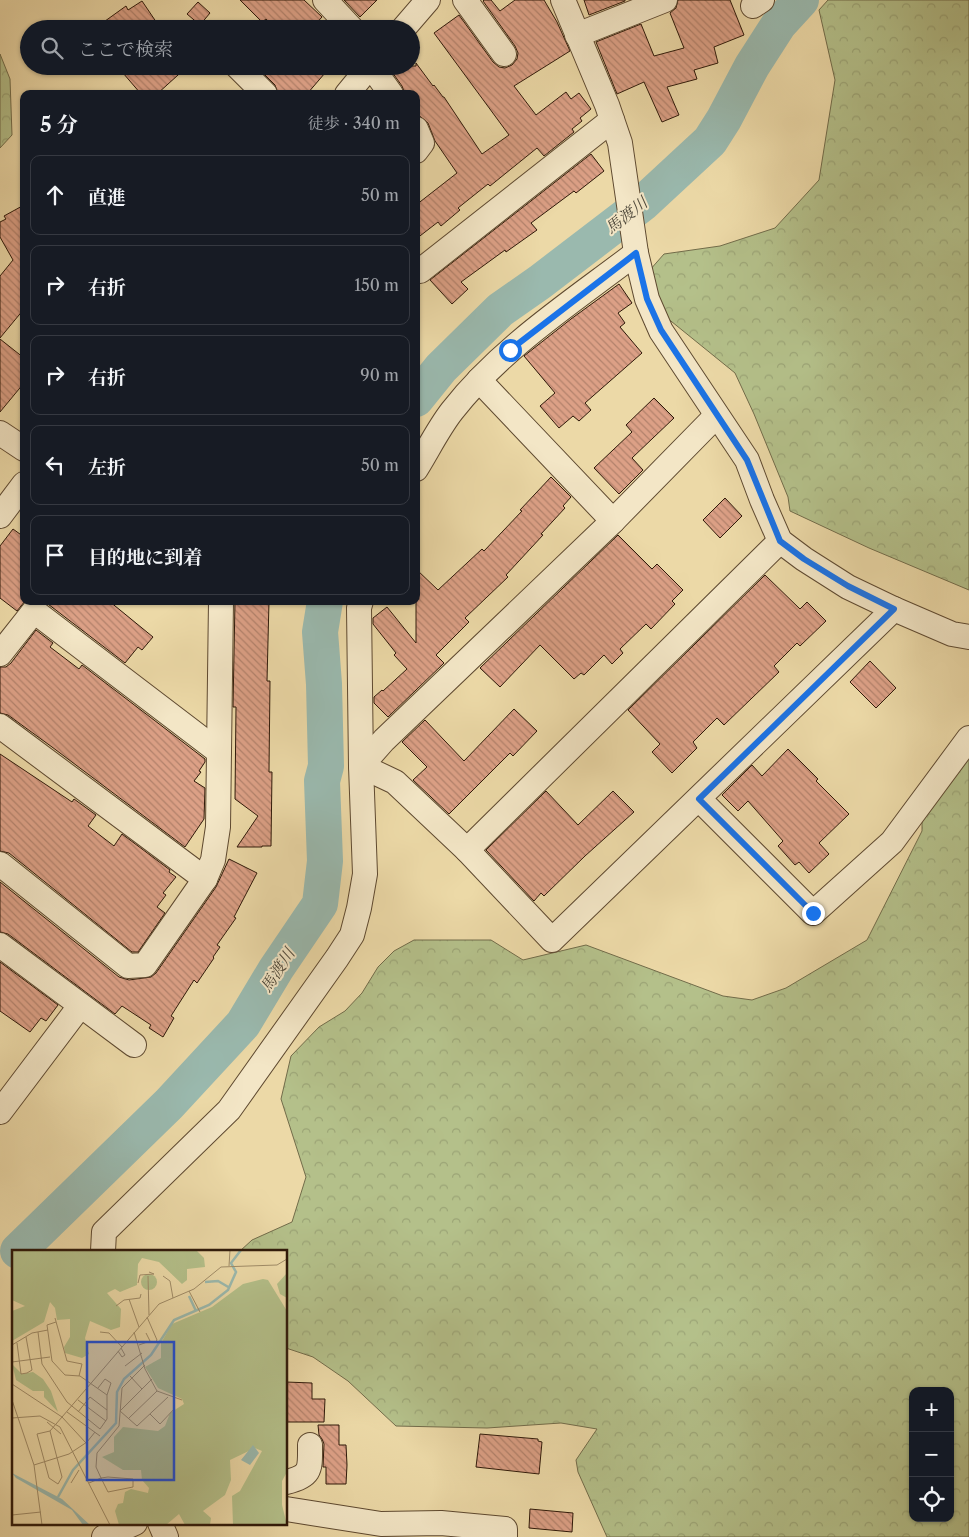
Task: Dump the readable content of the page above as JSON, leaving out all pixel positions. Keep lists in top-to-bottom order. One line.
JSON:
{"water":["馬渡川"],"page":{"search":"ここで検索","heading":["5 分","徒歩 · 340 m"],"list":[["直進","50 m"],["右折","150 m"],["右折","90 m"],["左折","50 m"],"目的地に到着"],"map_buttons":["+","−"]}}
